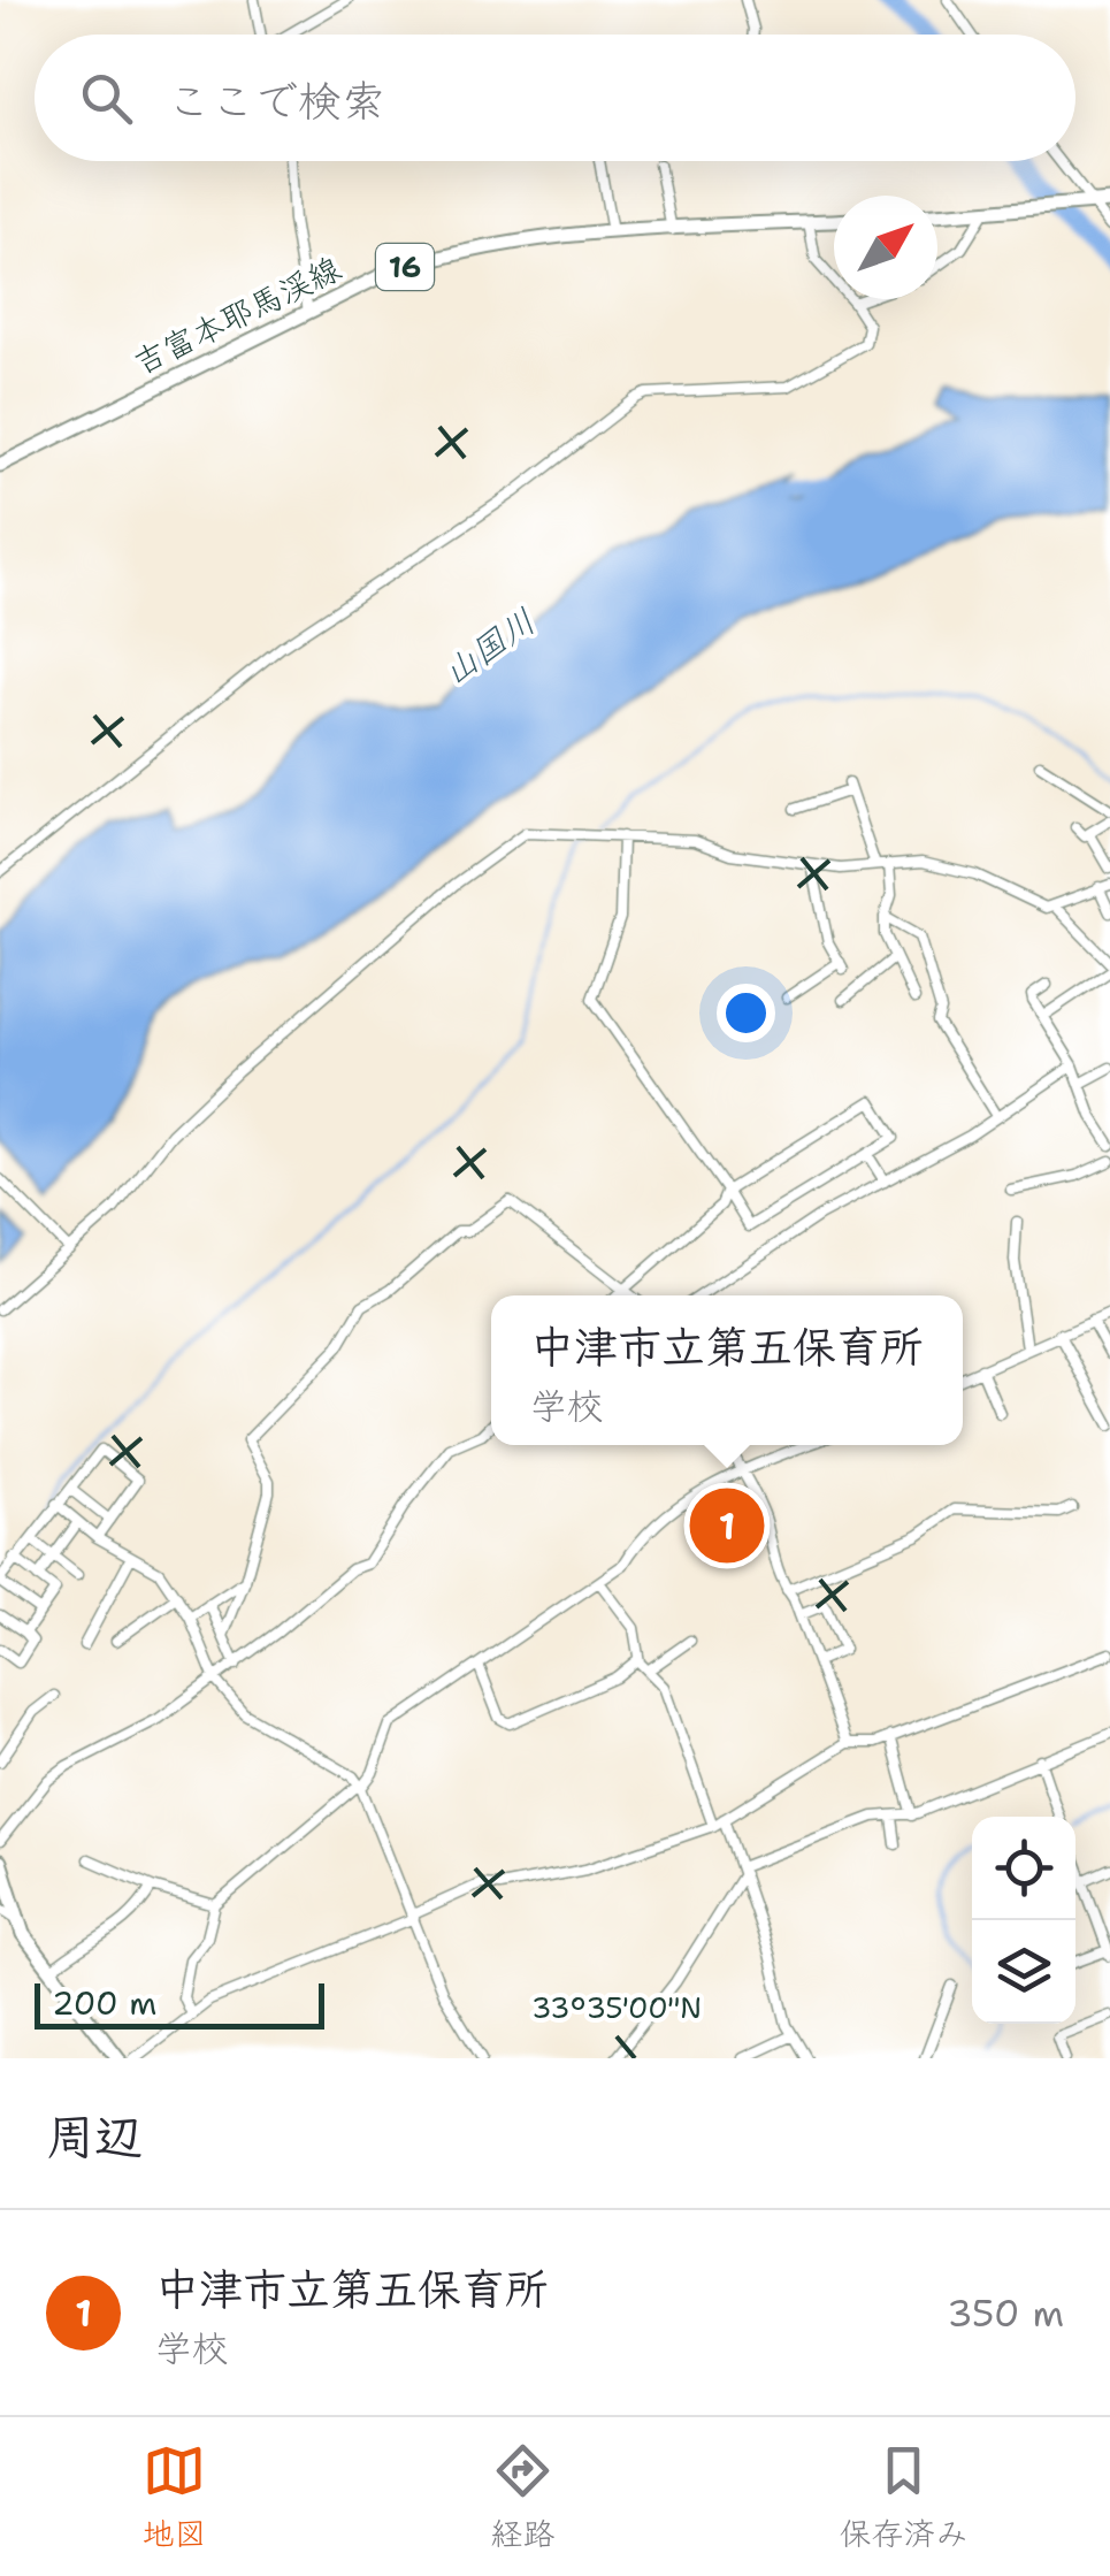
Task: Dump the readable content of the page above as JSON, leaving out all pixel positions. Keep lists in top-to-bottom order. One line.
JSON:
{"streets":{"main road":["16","吉富本耶馬渓線"]},"water":["山国川"],"scale_bar":"200 m","north":"top right","page":{"search":"ここで検索","popup":["中津市立第五保育所","学校"],"pins":"1","scale":"200 m","heading":"周辺","list":[{"mark":"1","name":"中津市立第五保育所","note":"学校","value":"350 m"}],"nav":["地図","経路","保存済み"]},"coordinates":["33°35'00\"N"]}
